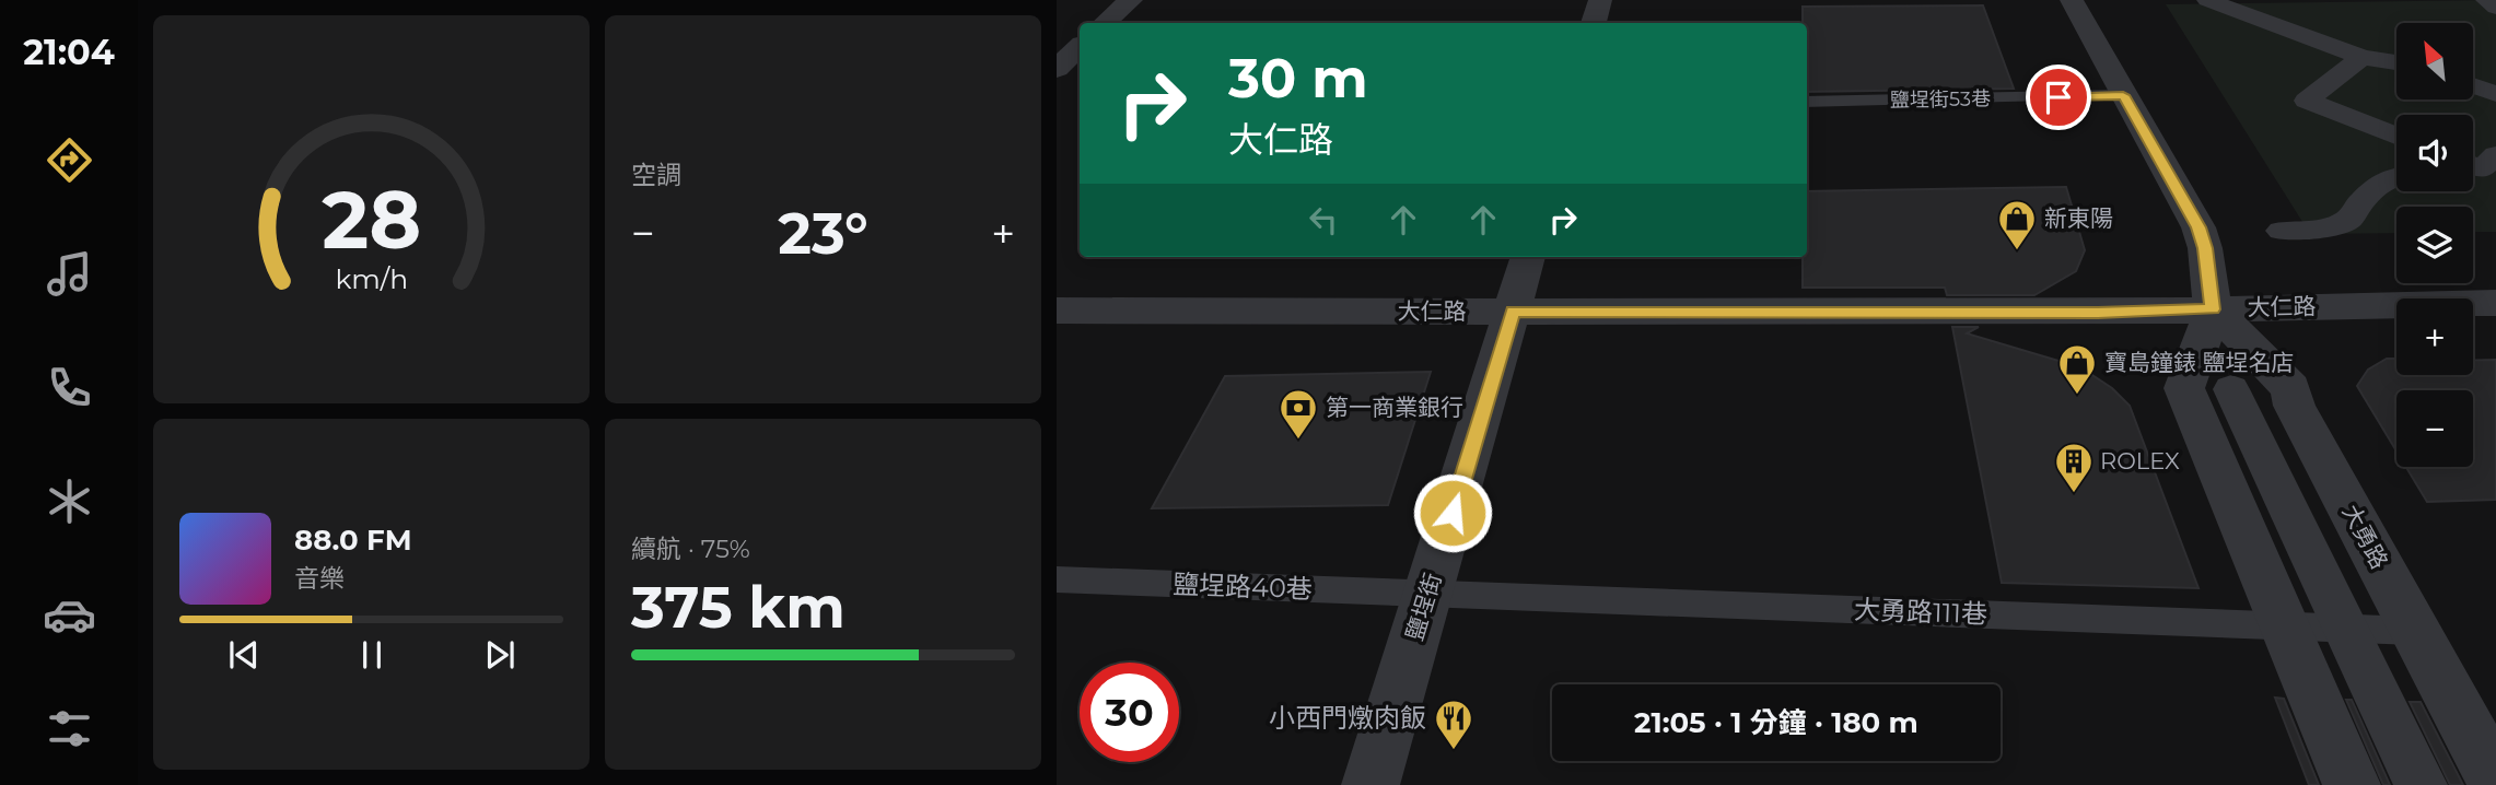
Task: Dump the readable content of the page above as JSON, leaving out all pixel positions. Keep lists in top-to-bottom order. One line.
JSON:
{"streets":{"street":["大仁路","大勇路","鹽埕街"],"lane":["鹽埕街53巷","鹽埕路40巷","大勇路111巷"]},"crossings":[["大仁路","大勇路"],["大仁路","鹽埕街"],["大勇路","大勇路111巷"],["鹽埕路40巷","鹽埕街"],["鹽埕路40巷","大勇路111巷"],["鹽埕街","大勇路111巷"]],"places":{"shop":["新東陽","寶島鐘錶 鹽埕名店"],"bank":["第一商業銀行"],"building":["ROLEX"],"restaurant":["小西門燉肉飯"]},"north":"top left","page":{"tabs":"21:04","tile":["空調",["續航 · 75%","375 km"]],"map_buttons":["+","−"],"turn":["30 m","大仁路"],"heat":["−","23°","+"],"song":["88.0 FM","音樂"],"limit":"30","trip":"21:05 · 1 分鐘 · 180 m","gauge":["28","km/h"]}}
